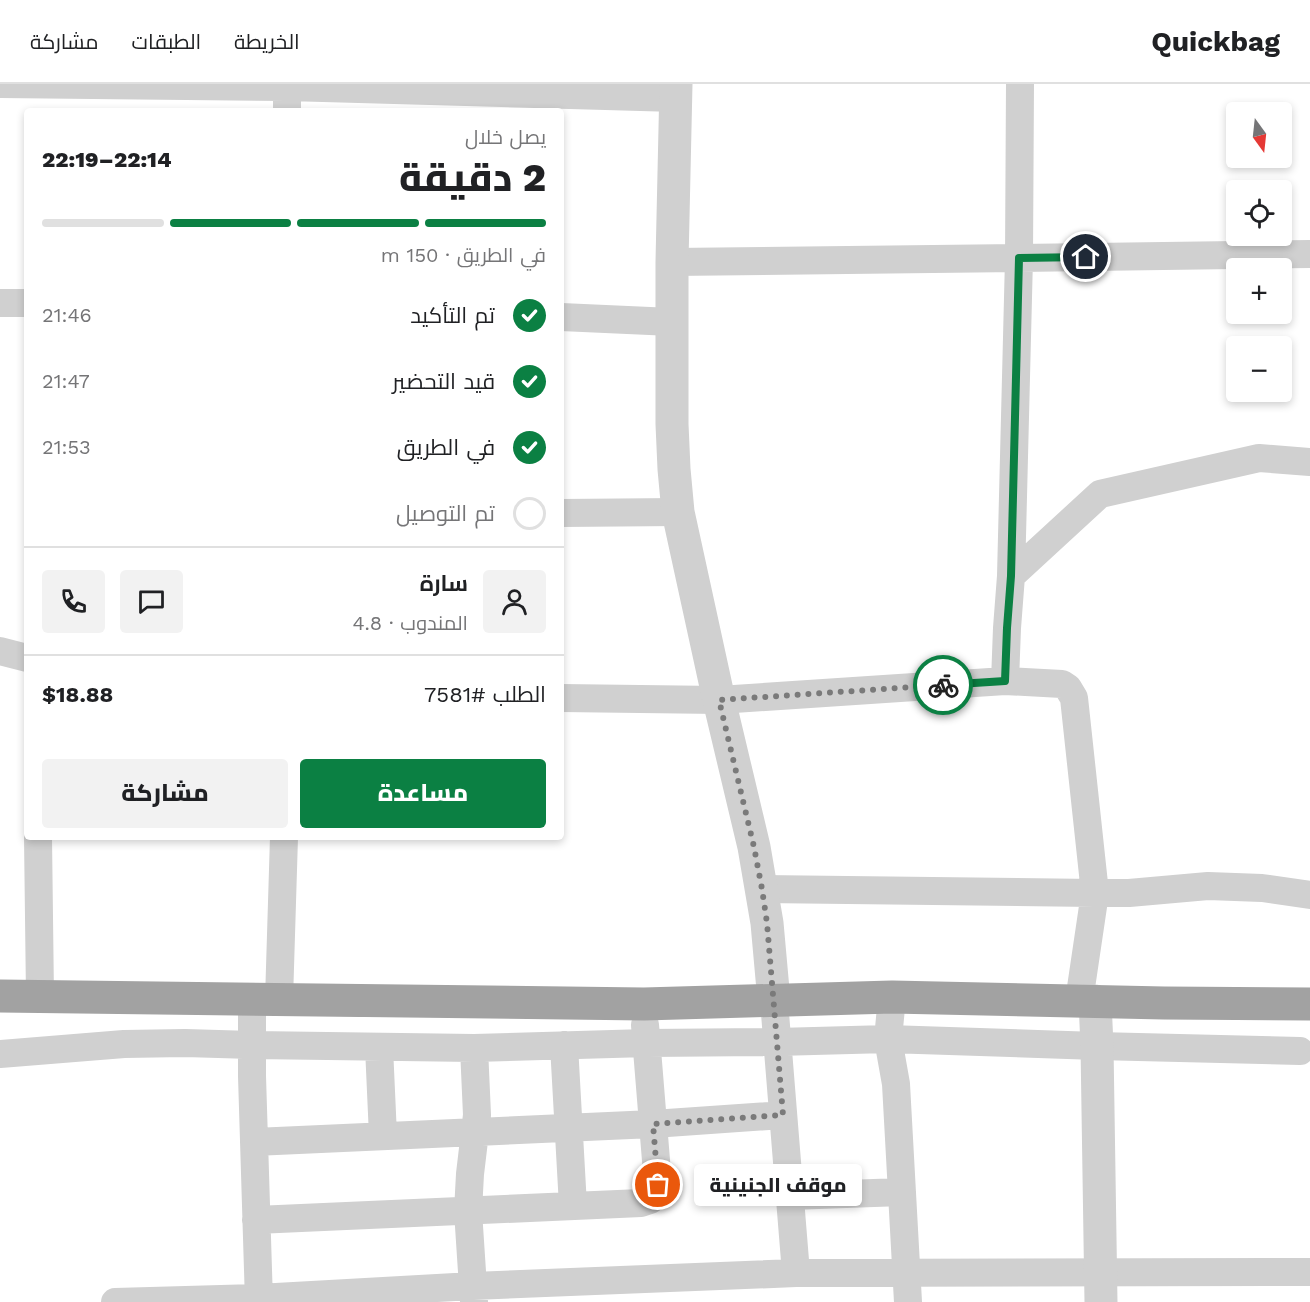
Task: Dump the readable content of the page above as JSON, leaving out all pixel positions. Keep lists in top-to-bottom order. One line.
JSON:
{"places":["موقف الجنينية"],"north":"bottom","page":{"header":"Quickbag","nav":["الخريطة","الطبقات","مشاركة"],"map_buttons":["+","−"],"heading":["2 دقيقة","يصل خلال","22:14–22:19"],"panel":["سارة","المندوب · 4.8","الطلب #7581","$18.88"],"bar":"في الطريق · 150 m","list":[["تم التأكيد","21:46"],["قيد التحضير","21:47"],["في الطريق","21:53"],"تم التوصيل"],"buttons":["مساعدة","مشاركة"],"bubble":"موقف الجنينية"}}
